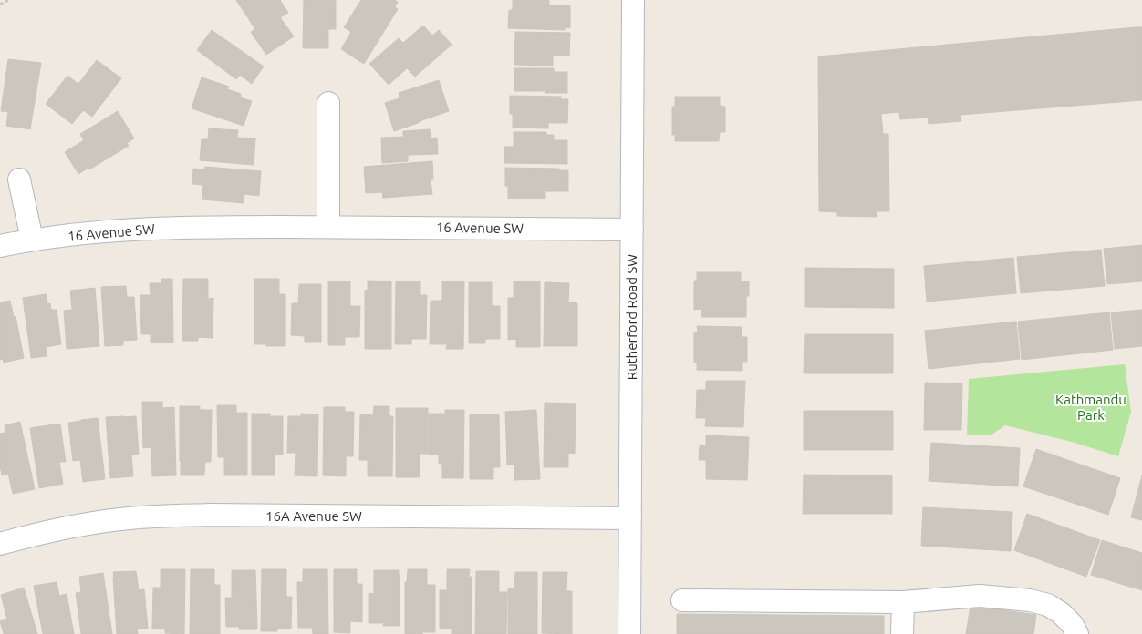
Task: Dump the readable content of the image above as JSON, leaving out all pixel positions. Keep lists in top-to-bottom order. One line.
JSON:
{"streets":{"street":["16 Avenue SW","Rutherford Road SW","16A Avenue SW"]},"crossings":[["16 Avenue SW","Rutherford Road SW"],["Rutherford Road SW","16A Avenue SW"]],"parks":["Kathmandu Park"]}
